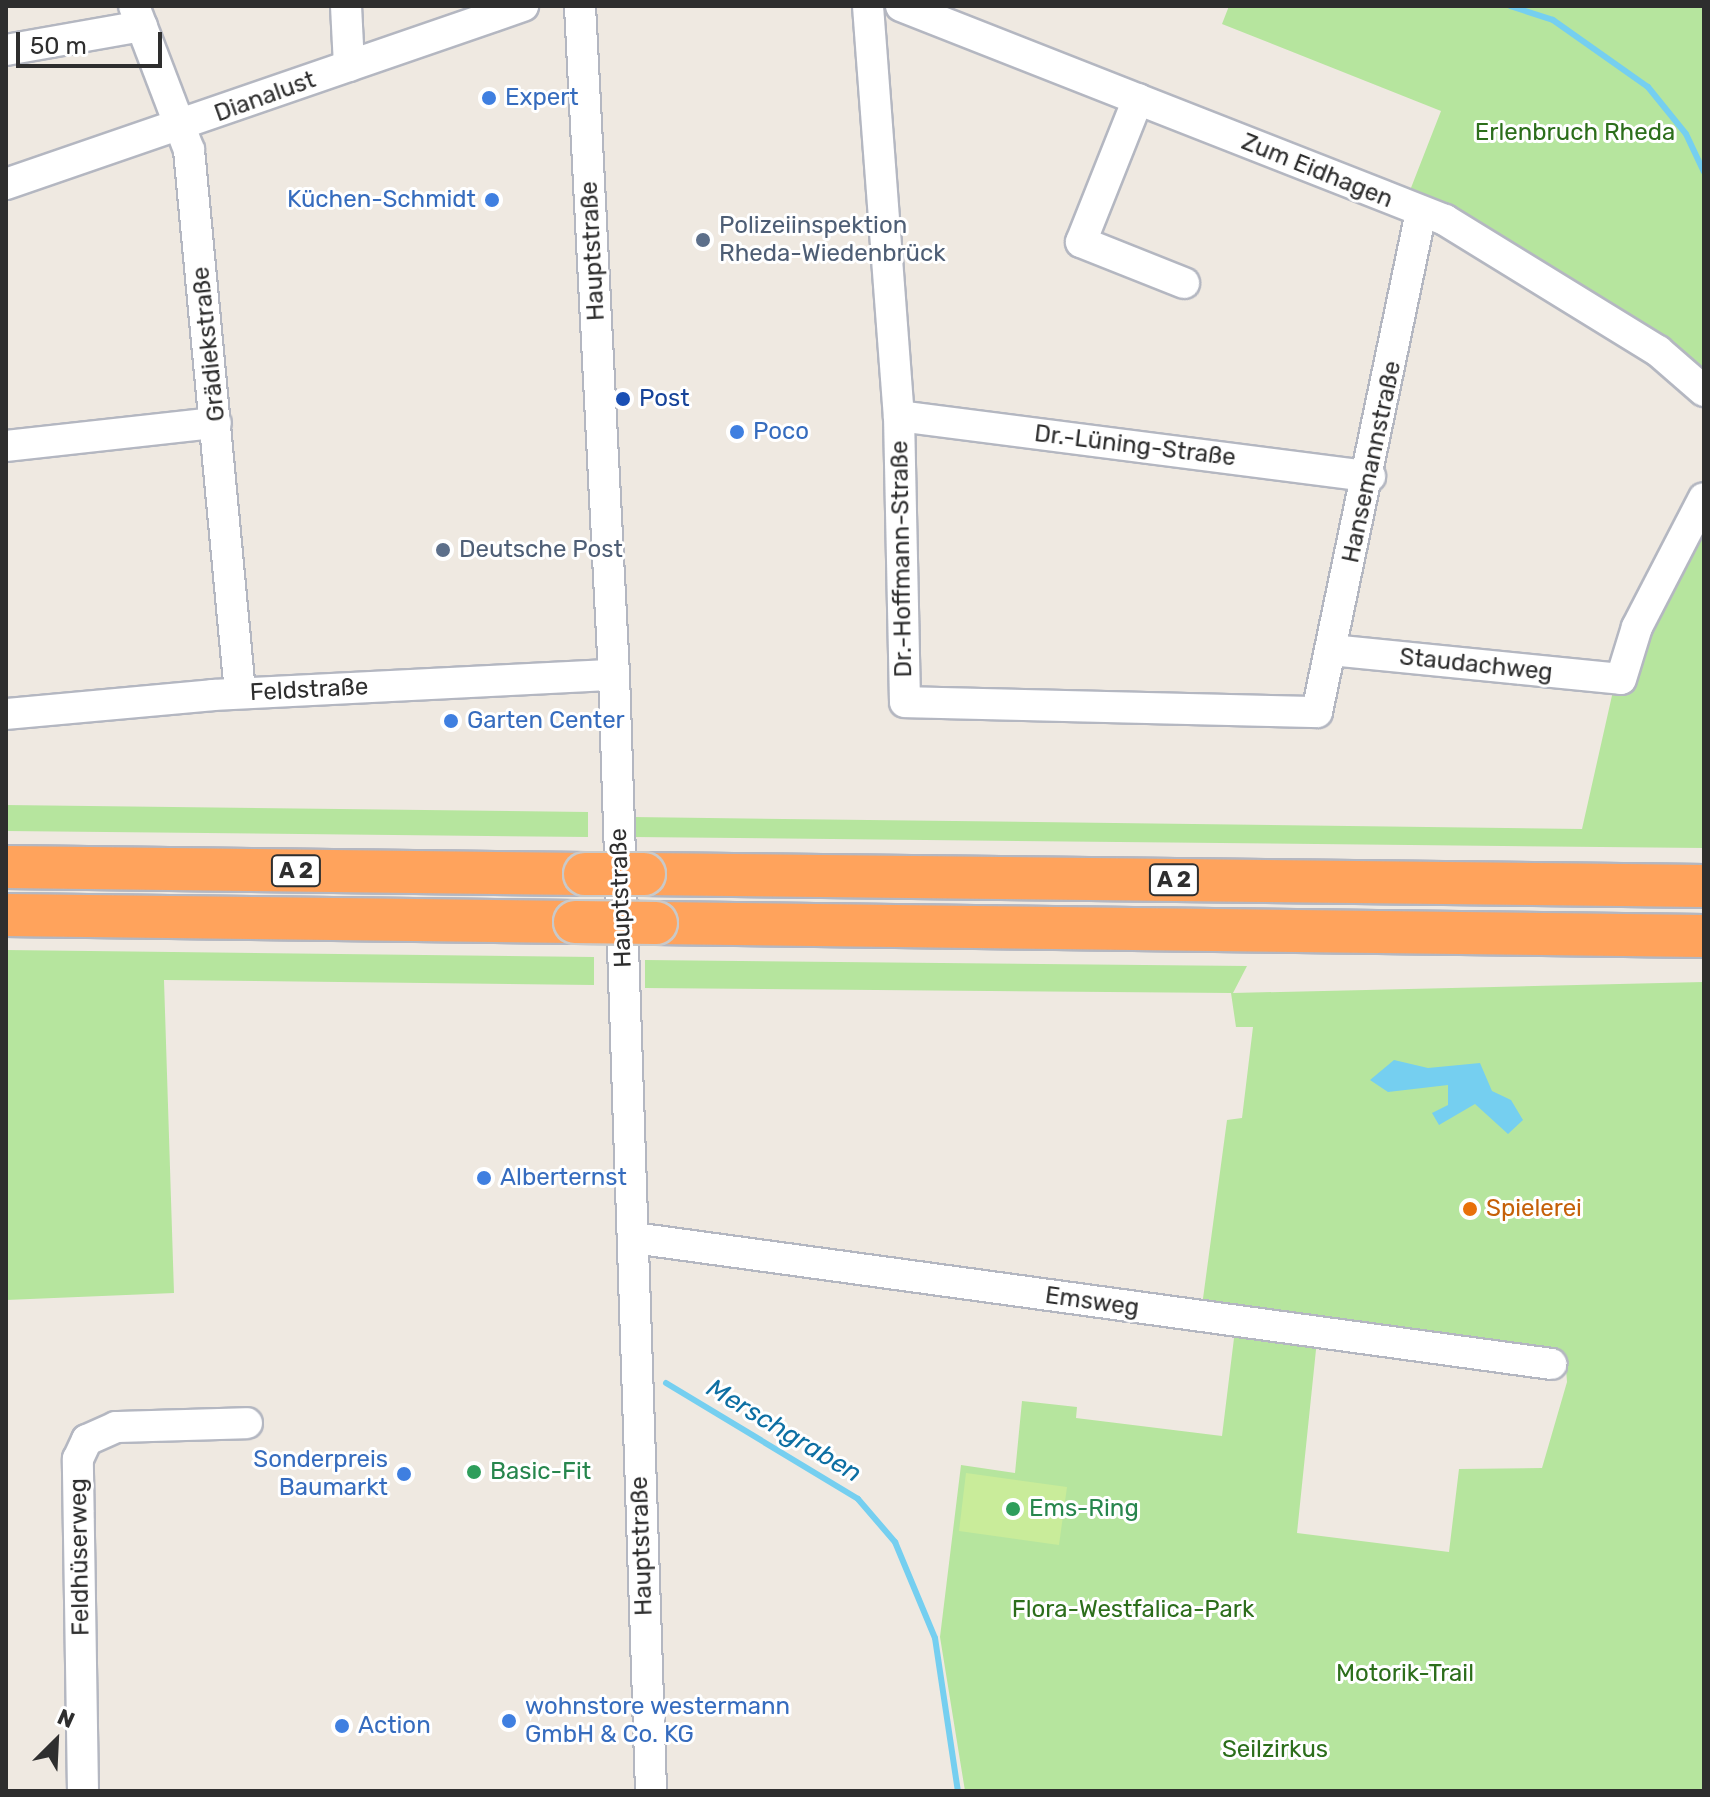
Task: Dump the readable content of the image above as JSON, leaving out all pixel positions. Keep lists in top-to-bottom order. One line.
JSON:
{"streets":{"highway":["A 2"],"street":["Dianalust","Zum Eidhagen","Hauptstraße","Grädiekstraße","Dr.-Lüning-Straße","Hansemannstraße","Dr.-Hoffmann-Straße","Staudachweg","Feldstraße","Emsweg","Feldhüserweg"]},"crossings":[["Dianalust","Grädiekstraße"],["Zum Eidhagen","Hansemannstraße"],["Hauptstraße","Feldstraße"],["Hauptstraße","Emsweg"],["Grädiekstraße","Feldstraße"],["Dr.-Lüning-Straße","Hansemannstraße"],["Dr.-Lüning-Straße","Dr.-Hoffmann-Straße"],["Hansemannstraße","Dr.-Hoffmann-Straße"],["Hansemannstraße","Staudachweg"]],"water":["Merschgraben"],"parks":["Erlenbruch Rheda","Flora-Westfalica-Park","Motorik-Trail","Seilzirkus"],"places":["Expert","Küchen-Schmidt","Polizeiinspektion Rheda-Wiedenbrück","Post","Poco","Deutsche Post","Garten Center","Alberternst","Spielerei","Basic-Fit","Sonderpreis Baumarkt","Ems-Ring","wohnstore westermann GmbH & Co. KG","Action"],"scale_bar":"50 m","north":"top right"}
